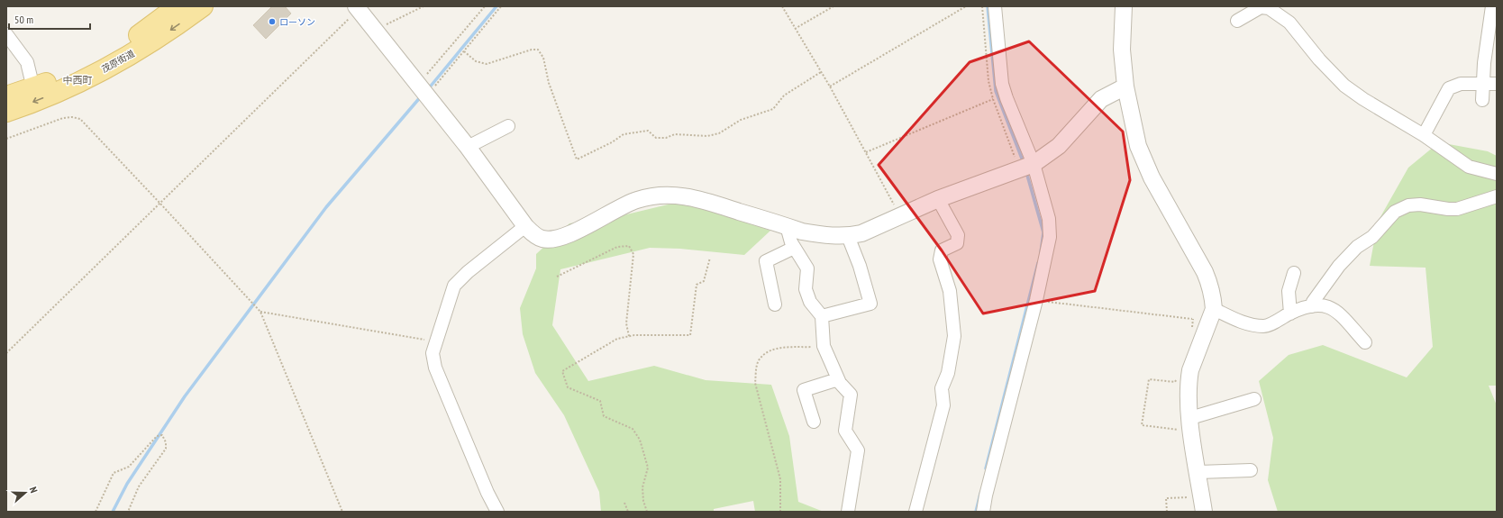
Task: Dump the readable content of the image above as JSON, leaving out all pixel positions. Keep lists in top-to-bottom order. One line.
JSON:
{"streets":{"main road":["茂原街道"]},"districts":["中西町"],"places":["ローソン"],"scale_bar":"50 m","north":"right"}
